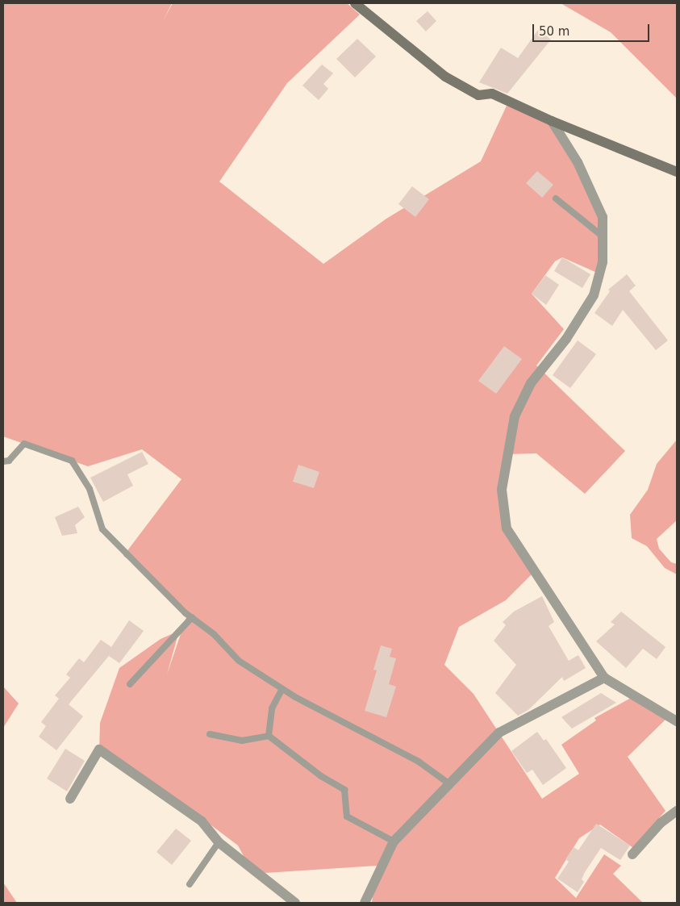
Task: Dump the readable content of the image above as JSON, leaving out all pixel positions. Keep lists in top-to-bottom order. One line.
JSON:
{"scale_bar":"50 m"}
